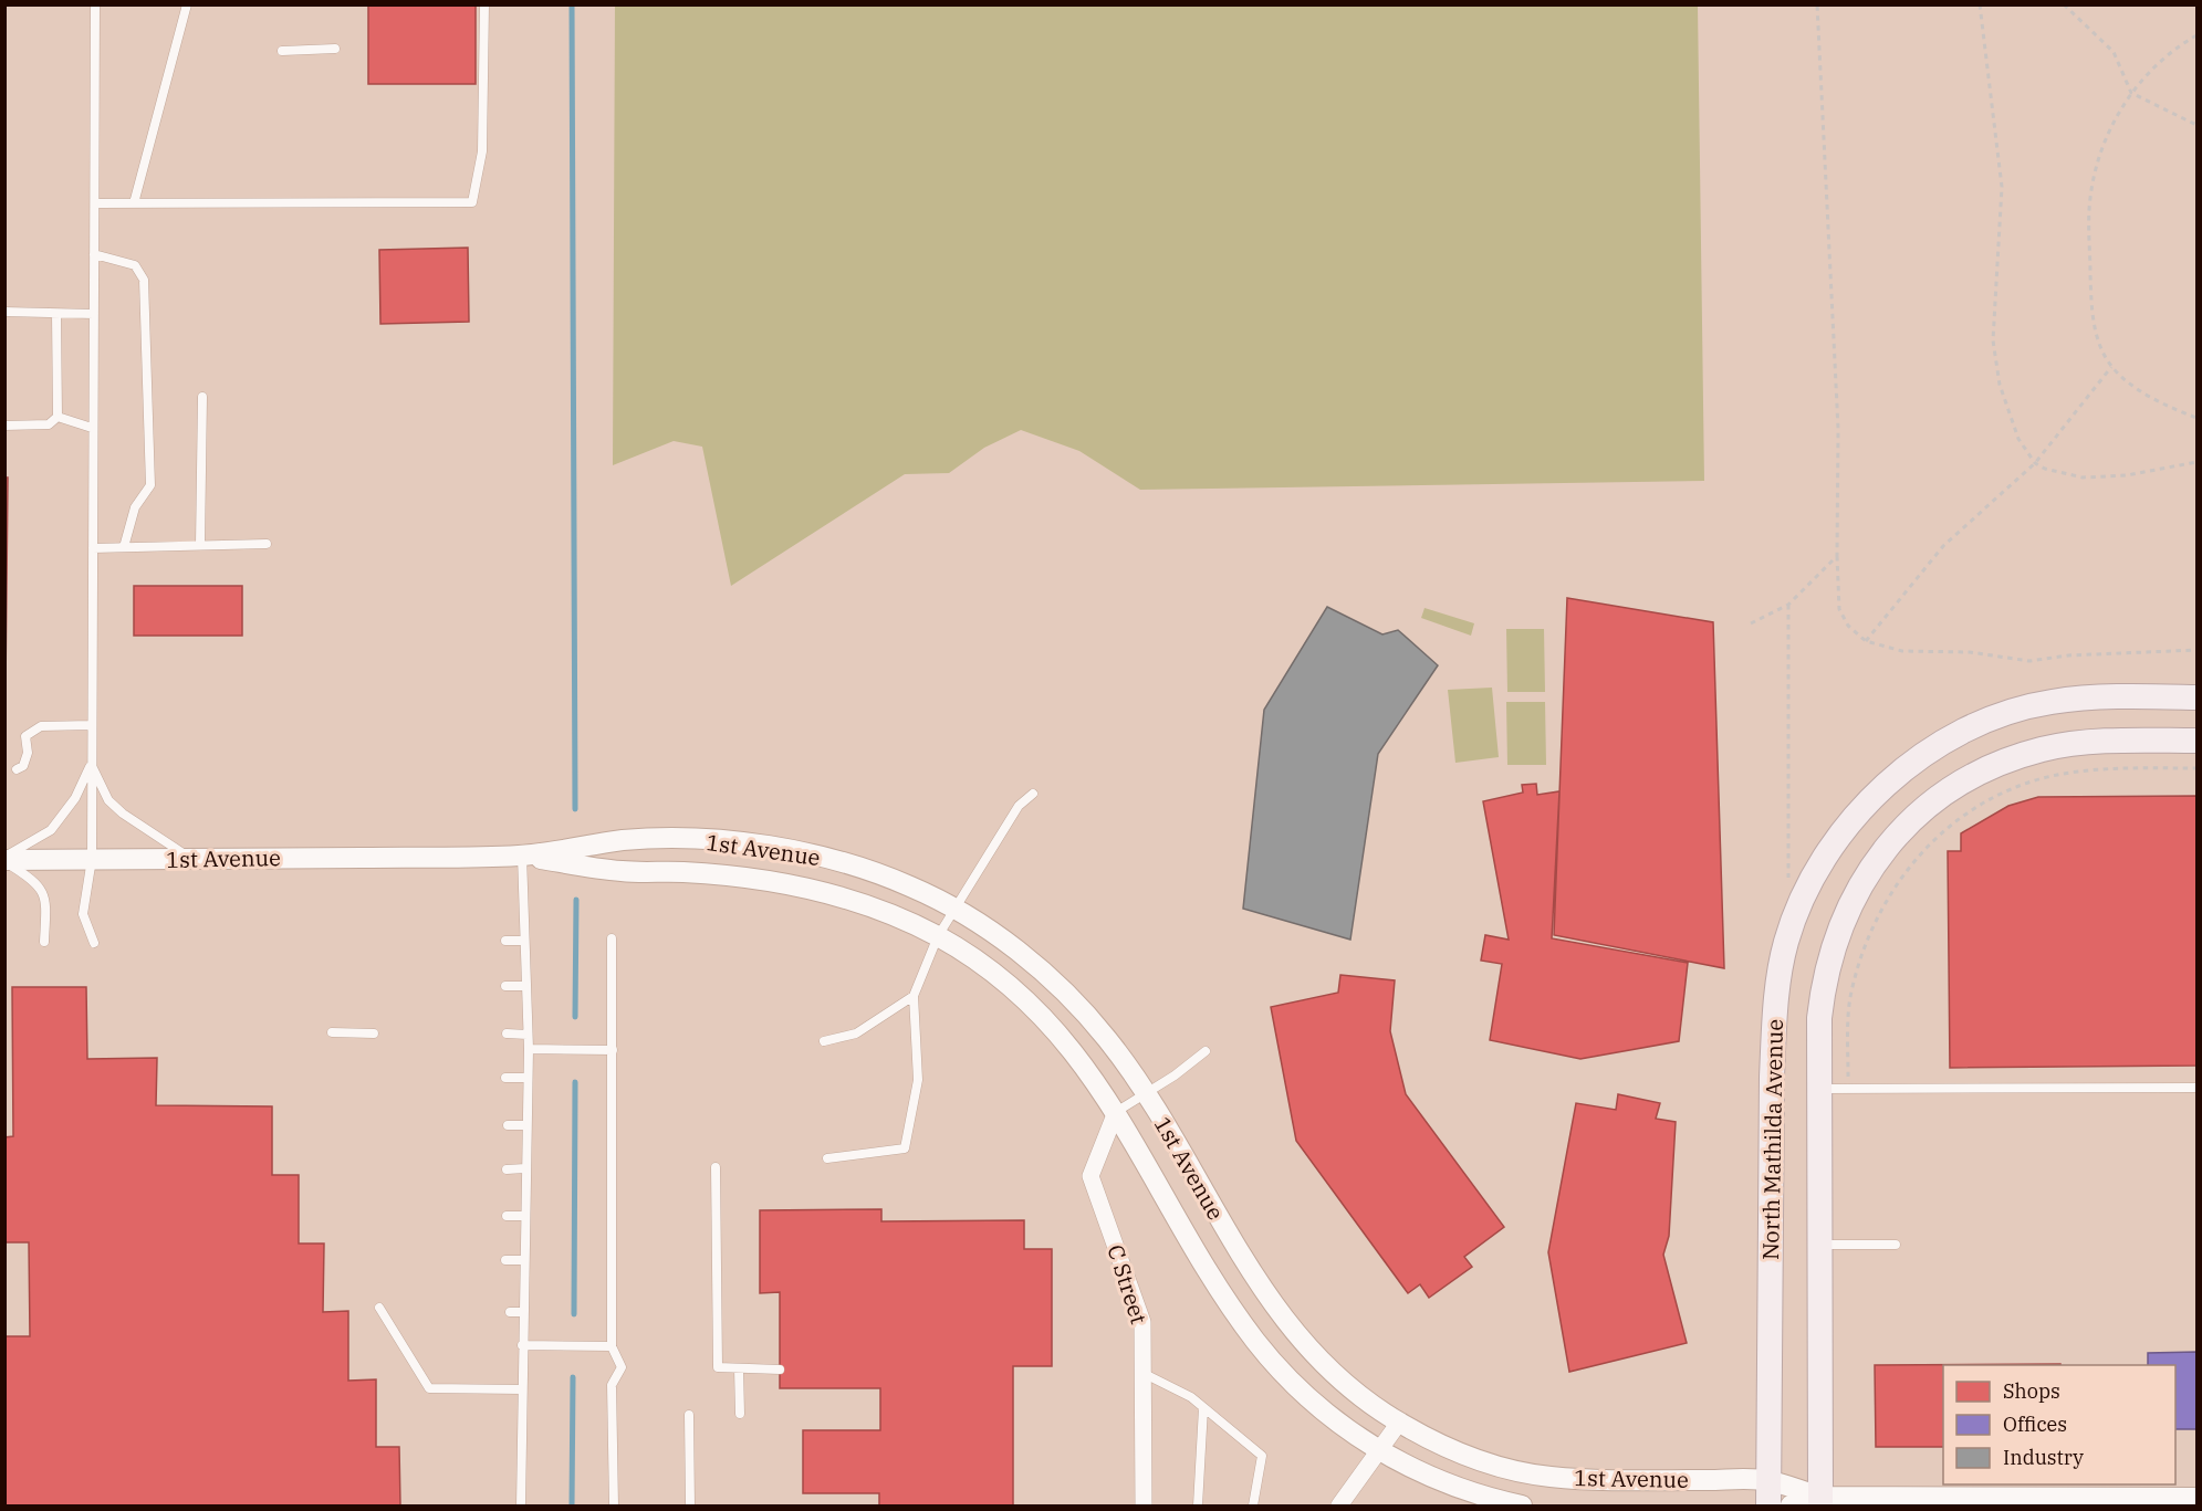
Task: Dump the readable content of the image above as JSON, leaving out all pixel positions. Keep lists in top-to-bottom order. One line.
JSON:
{"streets":{"main road":["North Mathilda Avenue"],"street":["1st Avenue","C Street"]},"crossings":[["1st Avenue","North Mathilda Avenue"],["1st Avenue","C Street"]],"legend":["Shops","Offices","Industry"]}
